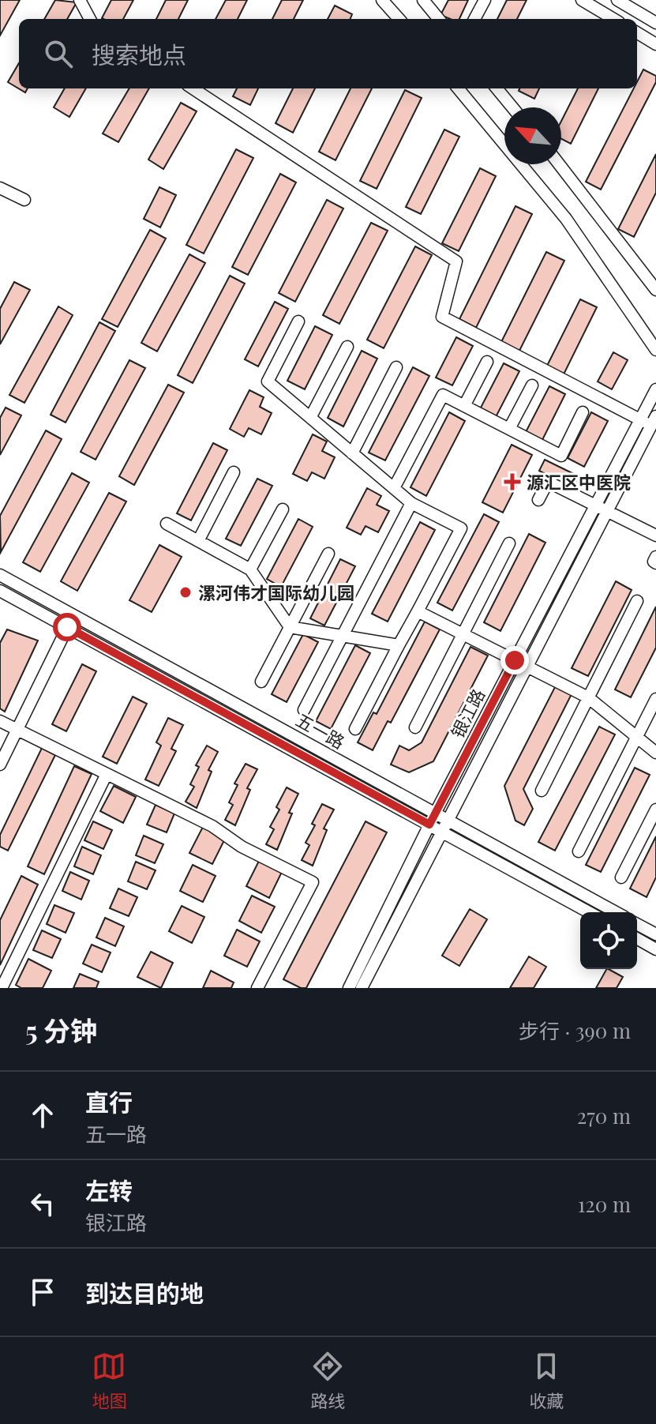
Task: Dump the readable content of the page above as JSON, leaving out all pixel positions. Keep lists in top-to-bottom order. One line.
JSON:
{"streets":{"street":["银江路","五一路"]},"crossings":[["银江路","五一路"]],"places":{"health":["源汇区中医院"],"other":["漯河伟才国际幼儿园"]},"north":"top left","page":{"search":"搜索地点","heading":["5 分钟","步行 · 390 m"],"list":[["直行","五一路","270 m"],["左转","银江路","120 m"],"到达目的地"],"nav":["地图","路线","收藏"]}}
